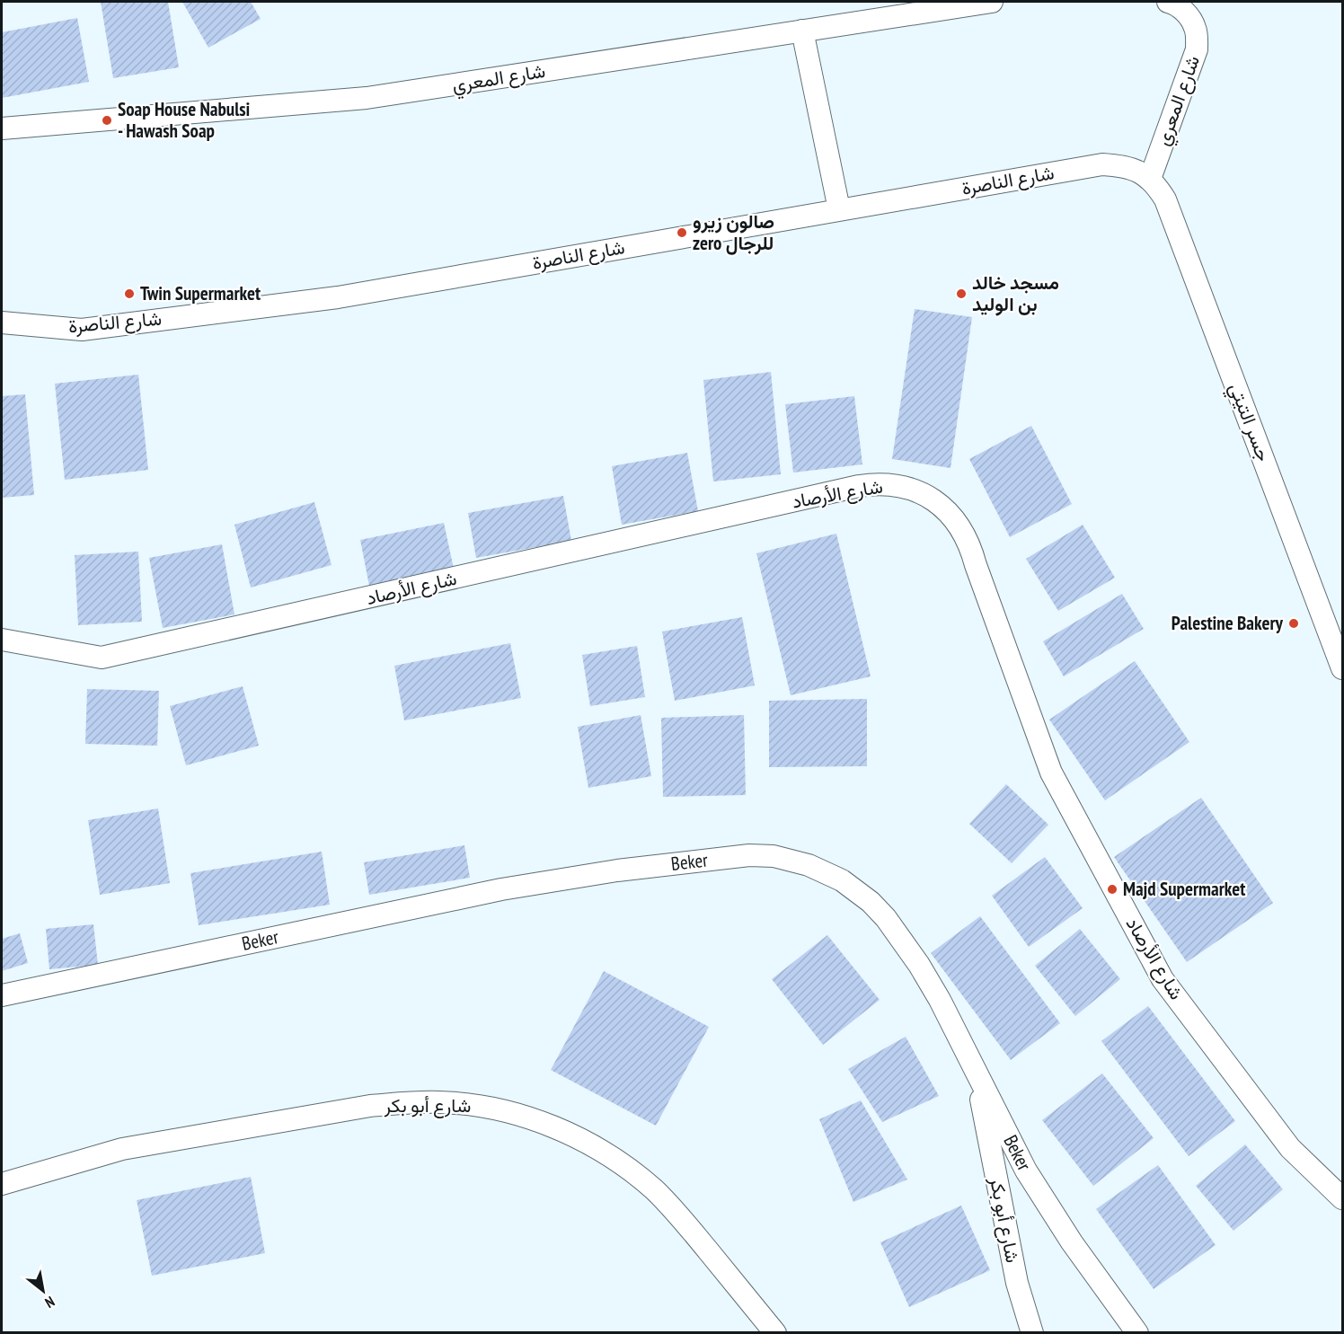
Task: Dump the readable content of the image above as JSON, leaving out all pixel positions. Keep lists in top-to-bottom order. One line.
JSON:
{"streets":{"street":["شارع المعري","شارع الناصرة","جسر التيتي","شارع الأرصاد","Beker","شارع أبو بكر"]},"crossings":[["شارع المعري","شارع الناصرة"],["شارع المعري","جسر التيتي"],["شارع الناصرة","جسر التيتي"],["Beker","شارع أبو بكر"]],"places":["Soap House Nabulsi - Hawash Soap","صالون زيرو zero للرجال","Twin Supermarket","مسجد خالد بن الوليد","Palestine Bakery","Majd Supermarket"],"north":"bottom right"}
